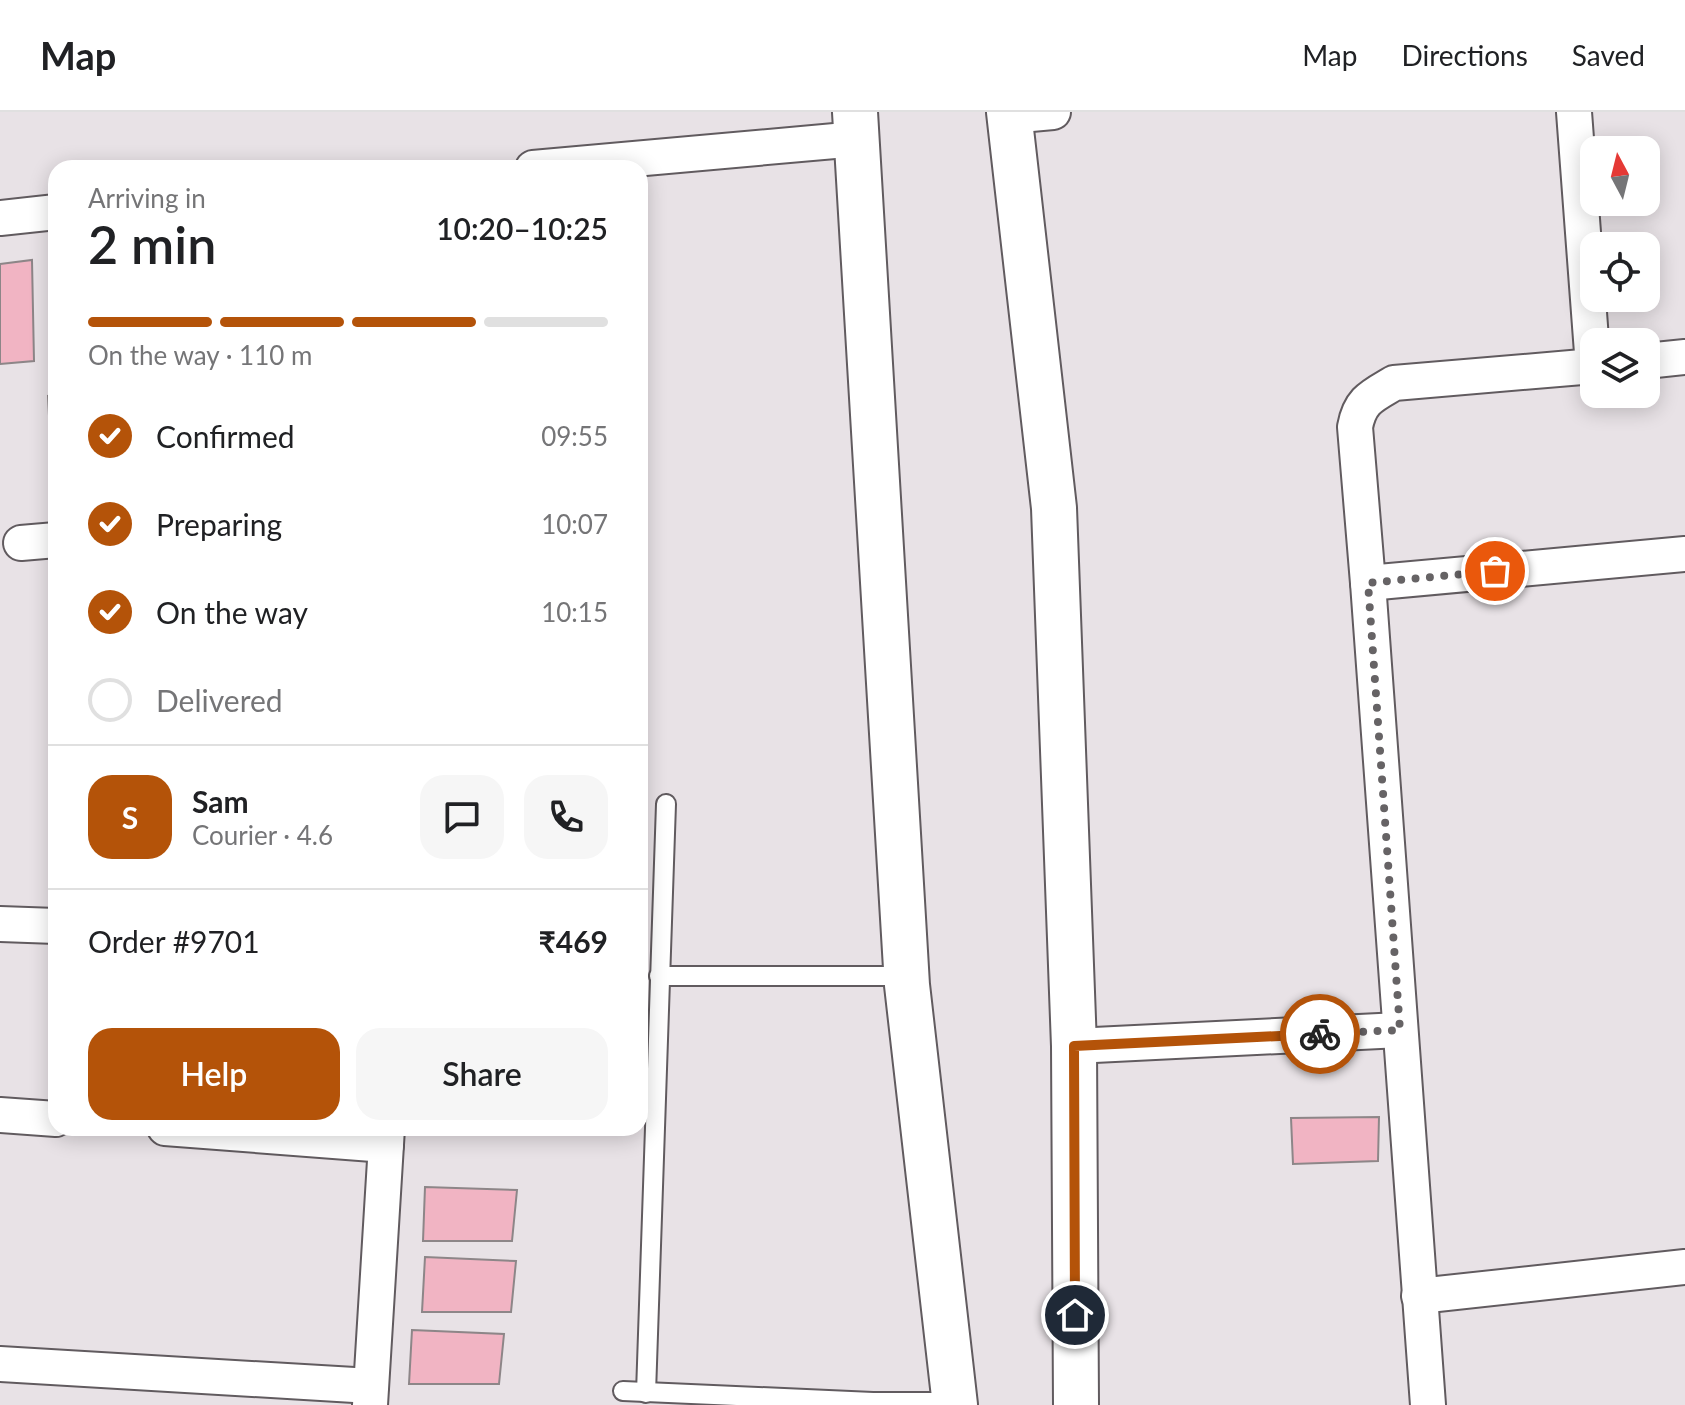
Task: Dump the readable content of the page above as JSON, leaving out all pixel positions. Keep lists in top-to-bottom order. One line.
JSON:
{"north":"top","page":{"header":"Map","nav":["Map","Directions","Saved"],"heading":["2 min","Arriving in","10:20–10:25"],"panel":["Sam","Courier · 4.6","Order #9701","₹469"],"bar":"On the way · 110 m","list":[["Confirmed","09:55"],["Preparing","10:07"],["On the way","10:15"],"Delivered"],"round":"S","buttons":["Help","Share"]}}
